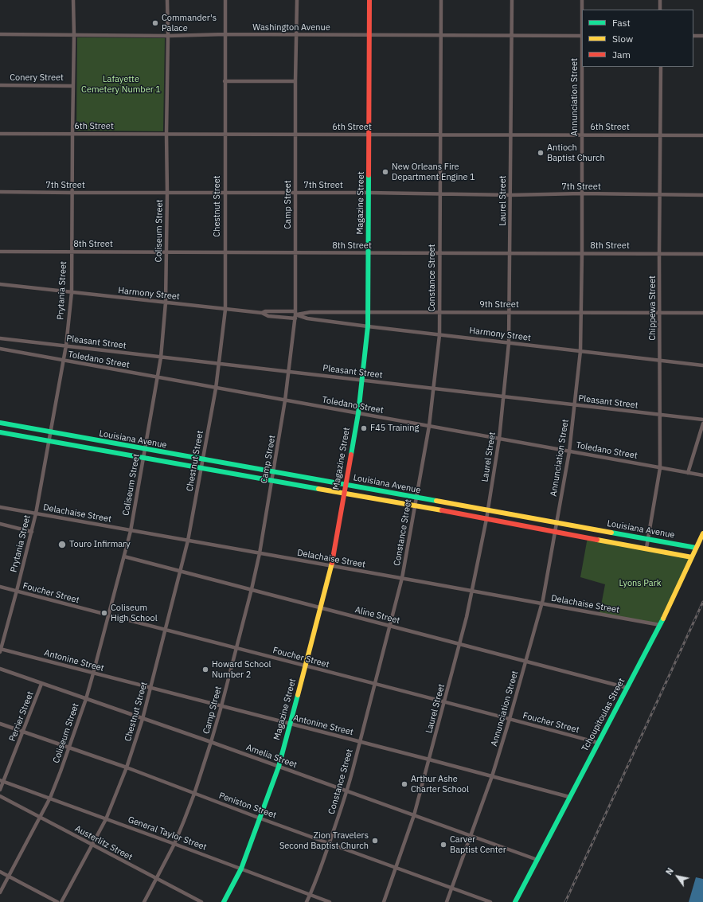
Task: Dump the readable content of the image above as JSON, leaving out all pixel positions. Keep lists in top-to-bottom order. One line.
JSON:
{"streets":{"street":["Washington Avenue","Conery Street","Annunciation Street","6th Street","7th Street","Laurel Street","Magazine Street","Camp Street","Chestnut Street","Coliseum Street","8th Street","Constance Street","Prytania Street","Harmony Street","9th Street","Chippewa Street","Pleasant Street","Toledano Street","Louisiana Avenue","Delachaise Street","Foucher Street","Aline Street","Antonine Street","Tchoupitoulas Street","Perrier Street","Amelia Street","Peniston Street","General Taylor Street","Austerlitz Street"]},"crossings":[["Washington Avenue","Annunciation Street"],["Washington Avenue","Laurel Street"],["Washington Avenue","Magazine Street"],["Washington Avenue","Camp Street"],["Washington Avenue","Chestnut Street"],["Washington Avenue","Coliseum Street"],["Washington Avenue","Constance Street"],["Washington Avenue","Prytania Street"],["Conery Street","Prytania Street"],["Annunciation Street","6th Street"],["Annunciation Street","7th Street"],["Annunciation Street","8th Street"],["Annunciation Street","Harmony Street"],["Annunciation Street","9th Street"],["Annunciation Street","Pleasant Street"],["Annunciation Street","Toledano Street"],["Annunciation Street","Louisiana Avenue"],["Annunciation Street","Delachaise Street"],["Annunciation Street","Foucher Street"],["Annunciation Street","Aline Street"],["Annunciation Street","Antonine Street"],["Annunciation Street","Amelia Street"],["Annunciation Street","Peniston Street"],["6th Street","Laurel Street"],["6th Street","Magazine Street"],["6th Street","Camp Street"],["6th Street","Chestnut Street"],["6th Street","Coliseum Street"],["6th Street","Constance Street"],["6th Street","Prytania Street"],["6th Street","Chippewa Street"],["7th Street","Laurel Street"],["7th Street","Magazine Street"],["7th Street","Camp Street"],["7th Street","Chestnut Street"],["7th Street","Coliseum Street"],["7th Street","Constance Street"],["7th Street","Prytania Street"],["7th Street","Chippewa Street"],["Laurel Street","8th Street"],["Laurel Street","Harmony Street"],["Laurel Street","9th Street"],["Laurel Street","Pleasant Street"],["Laurel Street","Toledano Street"],["Laurel Street","Louisiana Avenue"],["Laurel Street","Delachaise Street"],["Laurel Street","Foucher Street"],["Laurel Street","Aline Street"],["Laurel Street","Antonine Street"],["Laurel Street","Amelia Street"],["Laurel Street","Peniston Street"],["Magazine Street","8th Street"],["Magazine Street","Harmony Street"],["Magazine Street","9th Street"],["Magazine Street","Pleasant Street"],["Magazine Street","Toledano Street"],["Magazine Street","Louisiana Avenue"],["Magazine Street","Delachaise Street"],["Magazine Street","Foucher Street"],["Magazine Street","Aline Street"],["Magazine Street","Antonine Street"],["Magazine Street","Amelia Street"],["Magazine Street","Peniston Street"],["Magazine Street","General Taylor Street"],["Camp Street","8th Street"],["Camp Street","Harmony Street"],["Camp Street","9th Street"],["Camp Street","Pleasant Street"],["Camp Street","Toledano Street"],["Camp Street","Louisiana Avenue"],["Camp Street","Delachaise Street"],["Camp Street","Foucher Street"],["Camp Street","Aline Street"],["Camp Street","Antonine Street"],["Camp Street","Amelia Street"],["Camp Street","Peniston Street"],["Camp Street","General Taylor Street"],["Camp Street","Austerlitz Street"],["Chestnut Street","8th Street"],["Chestnut Street","Harmony Street"],["Chestnut Street","Pleasant Street"],["Chestnut Street","Toledano Street"],["Chestnut Street","Louisiana Avenue"],["Chestnut Street","Delachaise Street"],["Chestnut Street","Foucher Street"],["Chestnut Street","Aline Street"],["Chestnut Street","Antonine Street"],["Chestnut Street","Amelia Street"],["Chestnut Street","Peniston Street"],["Chestnut Street","General Taylor Street"],["Chestnut Street","Austerlitz Street"],["Coliseum Street","8th Street"],["Coliseum Street","Harmony Street"],["Coliseum Street","Pleasant Street"],["Coliseum Street","Toledano Street"],["Coliseum Street","Louisiana Avenue"],["Coliseum Street","Delachaise Street"],["Coliseum Street","Foucher Street"],["Coliseum Street","Aline Street"],["Coliseum Street","Antonine Street"],["Coliseum Street","Amelia Street"],["Coliseum Street","Peniston Street"],["Coliseum Street","General Taylor Street"],["Coliseum Street","Austerlitz Street"],["8th Street","Constance Street"],["8th Street","Prytania Street"],["8th Street","Chippewa Street"],["Constance Street","Harmony Street"],["Constance Street","9th Street"],["Constance Street","Pleasant Street"],["Constance Street","Toledano Street"],["Constance Street","Louisiana Avenue"],["Constance Street","Delachaise Street"],["Constance Street","Foucher Street"],["Constance Street","Aline Street"],["Constance Street","Antonine Street"],["Constance Street","Amelia Street"],["Constance Street","Peniston Street"],["Constance Street","General Taylor Street"],["Prytania Street","Harmony Street"],["Prytania Street","Pleasant Street"],["Prytania Street","Toledano Street"],["Prytania Street","Louisiana Avenue"],["Prytania Street","Delachaise Street"],["Prytania Street","Foucher Street"],["Prytania Street","Antonine Street"],["Harmony Street","9th Street"],["Harmony Street","Chippewa Street"],["9th Street","Chippewa Street"],["Chippewa Street","Pleasant Street"],["Chippewa Street","Toledano Street"],["Chippewa Street","Louisiana Avenue"],["Louisiana Avenue","Tchoupitoulas Street"],["Delachaise Street","Tchoupitoulas Street"],["Foucher Street","Tchoupitoulas Street"],["Aline Street","Tchoupitoulas Street"],["Antonine Street","Tchoupitoulas Street"],["Tchoupitoulas Street","Amelia Street"],["Perrier Street","Amelia Street"],["Perrier Street","Peniston Street"],["Perrier Street","General Taylor Street"]],"parks":["Lafayette Cemetery Number 1","Lyons Park"],"places":["Commander's Palace","Antioch Baptist Church","New Orleans Fire Department Engine 1","F45 Training","Touro Infirmary","Coliseum High School","Howard School Number 2","Arthur Ashe Charter School","Zion Travelers Second Baptist Church","Carver Baptist Center"],"legend":["Fast","Slow","Jam"],"north":"top left"}
